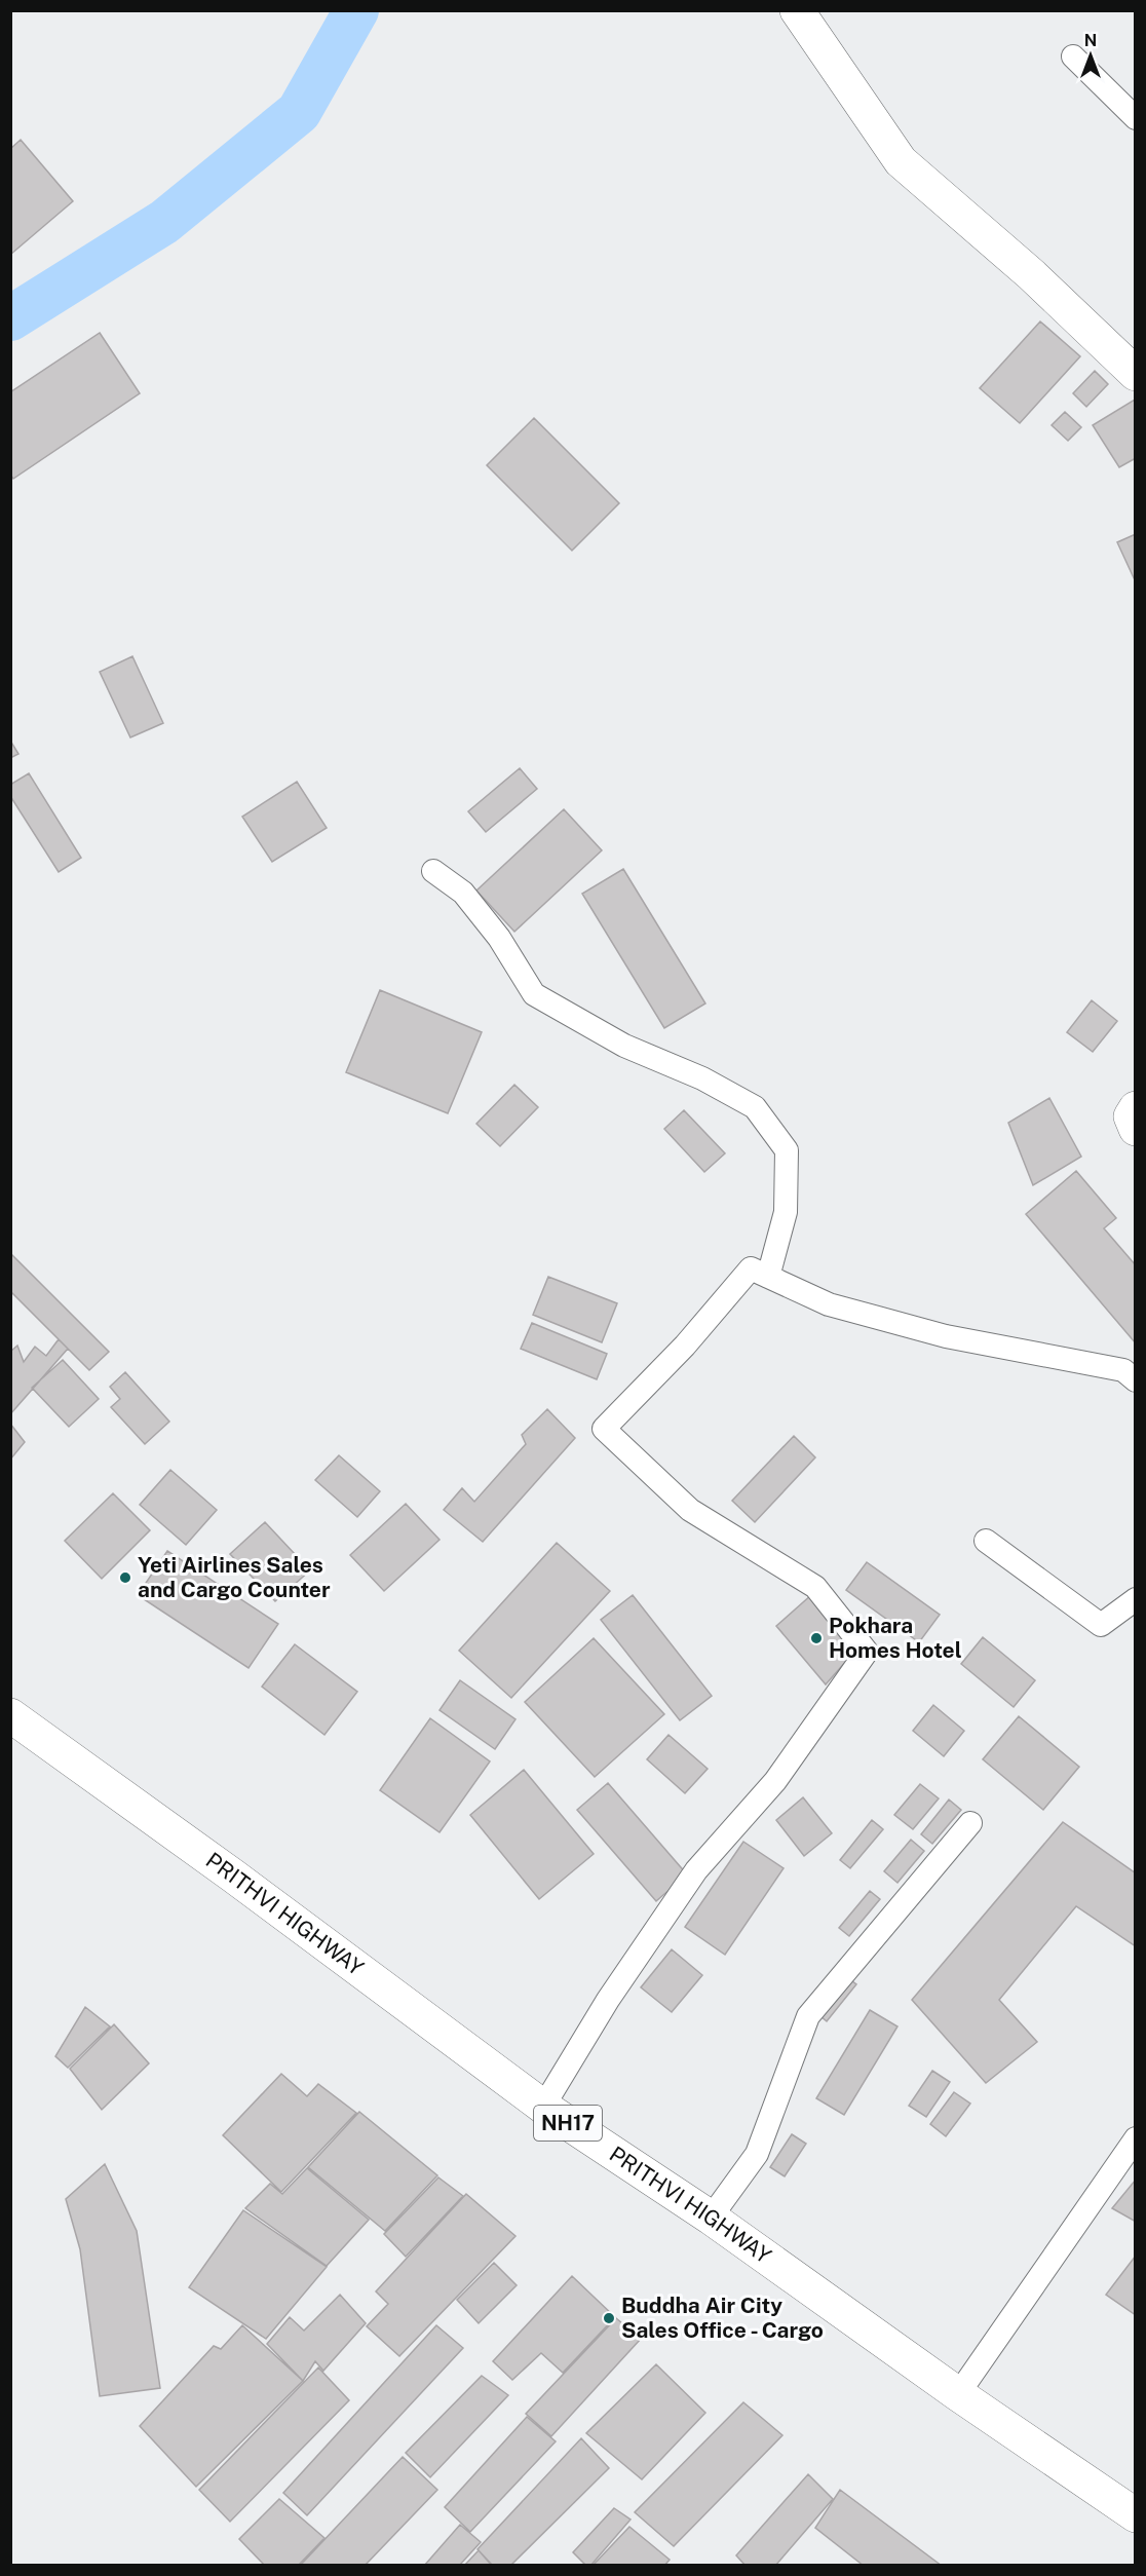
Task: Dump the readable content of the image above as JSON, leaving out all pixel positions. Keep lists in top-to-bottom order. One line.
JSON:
{"streets":{"main road":["PRITHVI HIGHWAY","NH17"]},"places":["Yeti Airlines Sales and Cargo Counter","Pokhara Homes Hotel","Buddha Air City Sales Office - Cargo"],"north":"top"}
